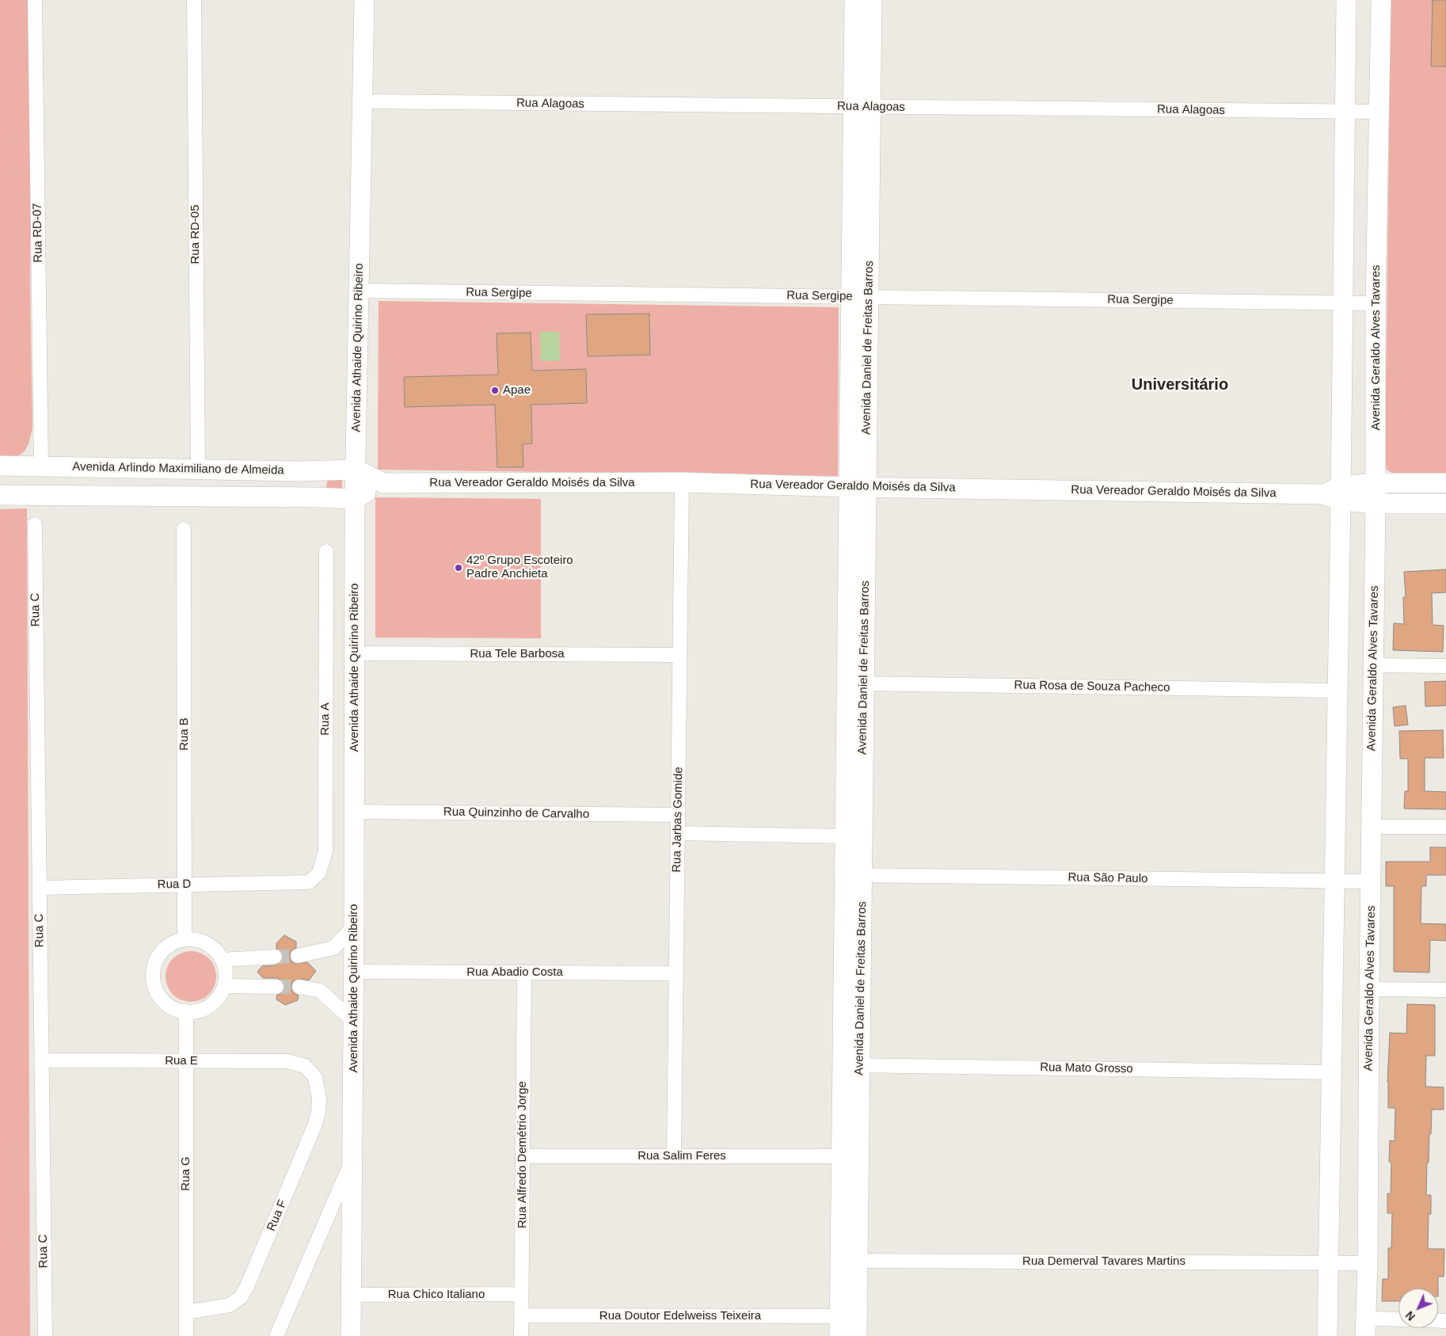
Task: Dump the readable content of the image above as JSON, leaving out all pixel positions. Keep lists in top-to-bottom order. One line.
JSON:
{"streets":{"street":["Rua Alagoas","Rua RD-07","Rua RD-05","Rua Sergipe","Avenida Athaide Quirino Ribeiro","Avenida Daniel de Freitas Barros","Avenida Geraldo Alves Tavares","Avenida Arlindo Maximiliano de Almeida","Rua Vereador Geraldo Moisés da Silva","Rua C","Rua Tele Barbosa","Rua Rosa de Souza Pacheco","Rua A","Rua B","Rua Quinzinho de Carvalho","Rua Jarbas Gomide","Rua São Paulo","Rua D","Rua Abadio Costa","Rua E","Rua Mato Grosso","Rua Alfredo Demétrio Jorge","Rua Salim Feres","Rua G","Rua F","Rua Demerval Tavares Martins","Rua Chico Italiano","Rua Doutor Edelweiss Teixeira"]},"crossings":[["Rua Alagoas","Avenida Athaide Quirino Ribeiro"],["Rua Alagoas","Avenida Daniel de Freitas Barros"],["Rua Alagoas","Avenida Geraldo Alves Tavares"],["Rua RD-07","Avenida Arlindo Maximiliano de Almeida"],["Rua RD-05","Avenida Arlindo Maximiliano de Almeida"],["Rua Sergipe","Avenida Athaide Quirino Ribeiro"],["Rua Sergipe","Avenida Daniel de Freitas Barros"],["Rua Sergipe","Avenida Geraldo Alves Tavares"],["Avenida Athaide Quirino Ribeiro","Avenida Arlindo Maximiliano de Almeida"],["Avenida Athaide Quirino Ribeiro","Rua Vereador Geraldo Moisés da Silva"],["Avenida Athaide Quirino Ribeiro","Rua Tele Barbosa"],["Avenida Athaide Quirino Ribeiro","Rua Quinzinho de Carvalho"],["Avenida Athaide Quirino Ribeiro","Rua Abadio Costa"],["Avenida Athaide Quirino Ribeiro","Rua Chico Italiano"],["Avenida Daniel de Freitas Barros","Rua Vereador Geraldo Moisés da Silva"],["Avenida Daniel de Freitas Barros","Rua Rosa de Souza Pacheco"],["Avenida Daniel de Freitas Barros","Rua São Paulo"],["Avenida Daniel de Freitas Barros","Rua Mato Grosso"],["Avenida Daniel de Freitas Barros","Rua Salim Feres"],["Avenida Daniel de Freitas Barros","Rua Demerval Tavares Martins"],["Avenida Daniel de Freitas Barros","Rua Doutor Edelweiss Teixeira"],["Avenida Geraldo Alves Tavares","Rua Vereador Geraldo Moisés da Silva"],["Avenida Geraldo Alves Tavares","Rua São Paulo"],["Avenida Geraldo Alves Tavares","Rua Demerval Tavares Martins"],["Avenida Arlindo Maximiliano de Almeida","Rua Vereador Geraldo Moisés da Silva"],["Rua Vereador Geraldo Moisés da Silva","Rua Jarbas Gomide"],["Rua C","Rua D"],["Rua C","Rua E"],["Rua Tele Barbosa","Rua Jarbas Gomide"],["Rua A","Rua D"],["Rua B","Rua D"],["Rua B","Rua G"],["Rua Quinzinho de Carvalho","Rua Jarbas Gomide"],["Rua Jarbas Gomide","Rua Abadio Costa"],["Rua Jarbas Gomide","Rua Salim Feres"],["Rua Abadio Costa","Rua Alfredo Demétrio Jorge"],["Rua E","Rua G"],["Rua E","Rua F"],["Rua Alfredo Demétrio Jorge","Rua Salim Feres"],["Rua Alfredo Demétrio Jorge","Rua Chico Italiano"],["Rua Alfredo Demétrio Jorge","Rua Doutor Edelweiss Teixeira"],["Rua G","Rua F"]],"districts":["Universitário"],"places":["Apae","42º Grupo Escoteiro Padre Anchieta"],"north":"bottom left"}
